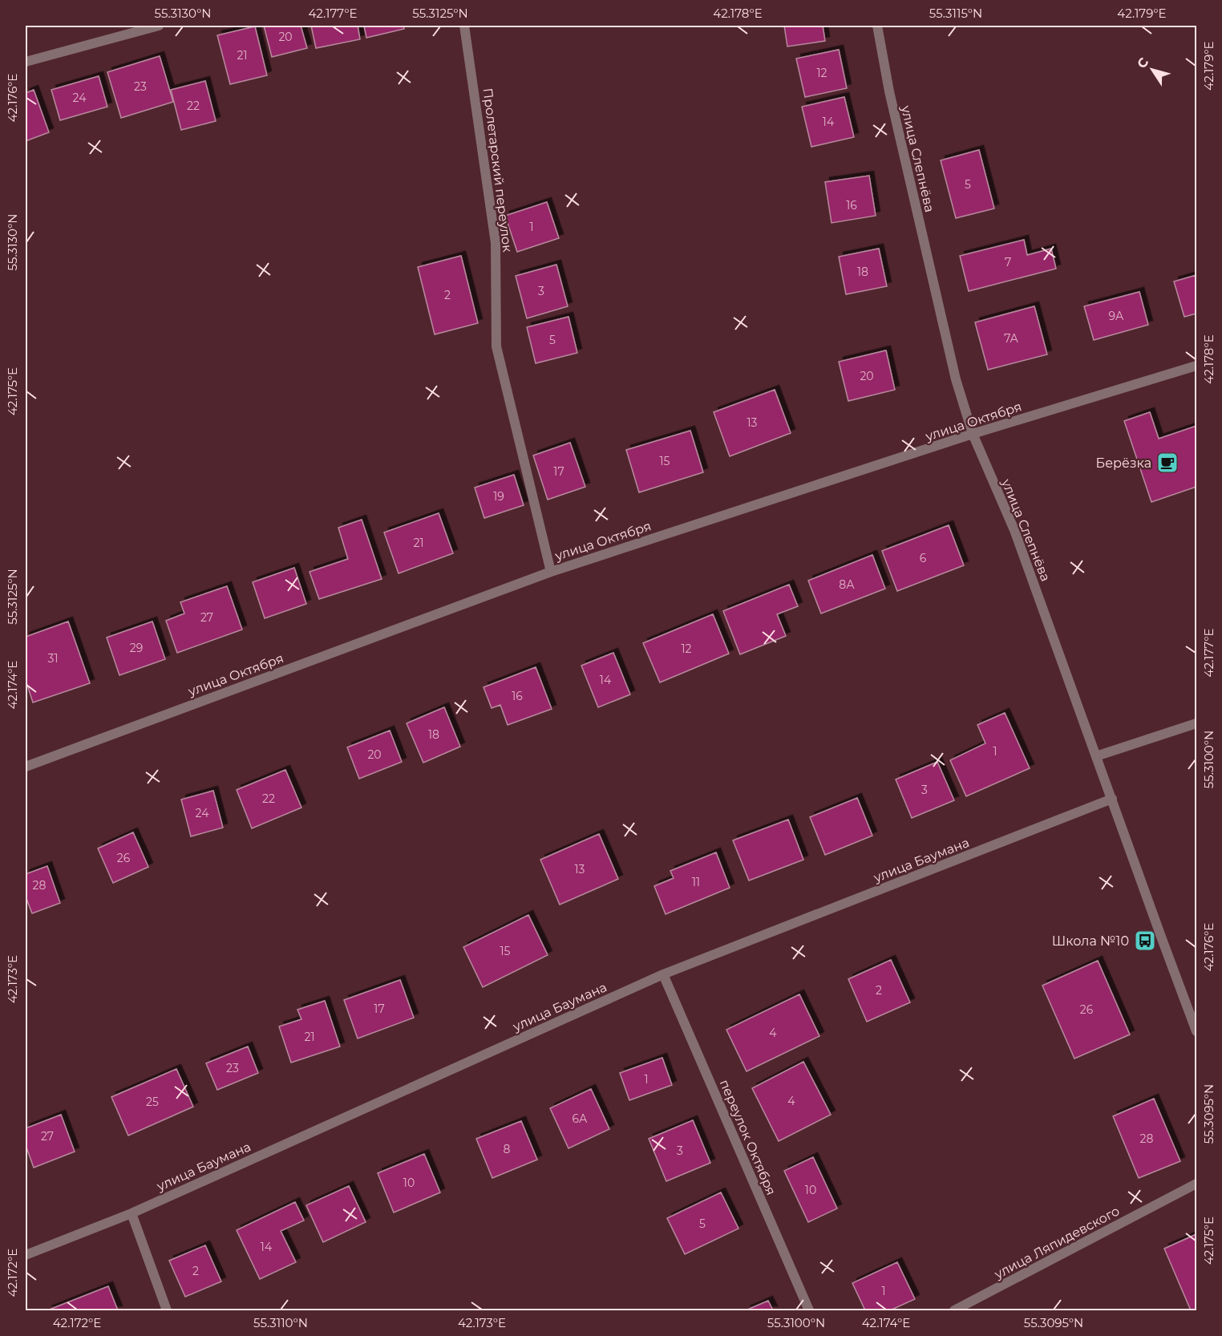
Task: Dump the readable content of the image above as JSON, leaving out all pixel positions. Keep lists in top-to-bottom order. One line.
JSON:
{"streets":{"street":["улица Слепнёва","Пролетарский переулок","улица Октября","улица Баумана","переулок Октября","улица Ляпидевского"]},"crossings":[["улица Слепнёва","улица Октября"],["улица Слепнёва","улица Баумана"],["Пролетарский переулок","улица Октября"],["улица Баумана","переулок Октября"]],"places":{"cafe":["Берёзка"],"bus stop":["Школа №10"]},"house_numbers":["20","21","12","23","24","22","14","5","16","1","7","18","3","2","9А","7А","5","20","13","15","17","19","21","6","8А","27","29","12","31","14","16","18","1","20","3","22","24","26","13","11","28","15","2","17","26","4","21","23","1","4","25","6А","27","28","8","3","10","10","5","14","2","1"],"north":"top left","coordinates":["55.3130°N","42.177°E","55.3125°N","42.178°E","55.3115°N","42.179°E","42.176°E","42.175°E","42.174°E","55.3100°N","42.173°E","55.3095°N","42.172°E","55.3110°N"]}
